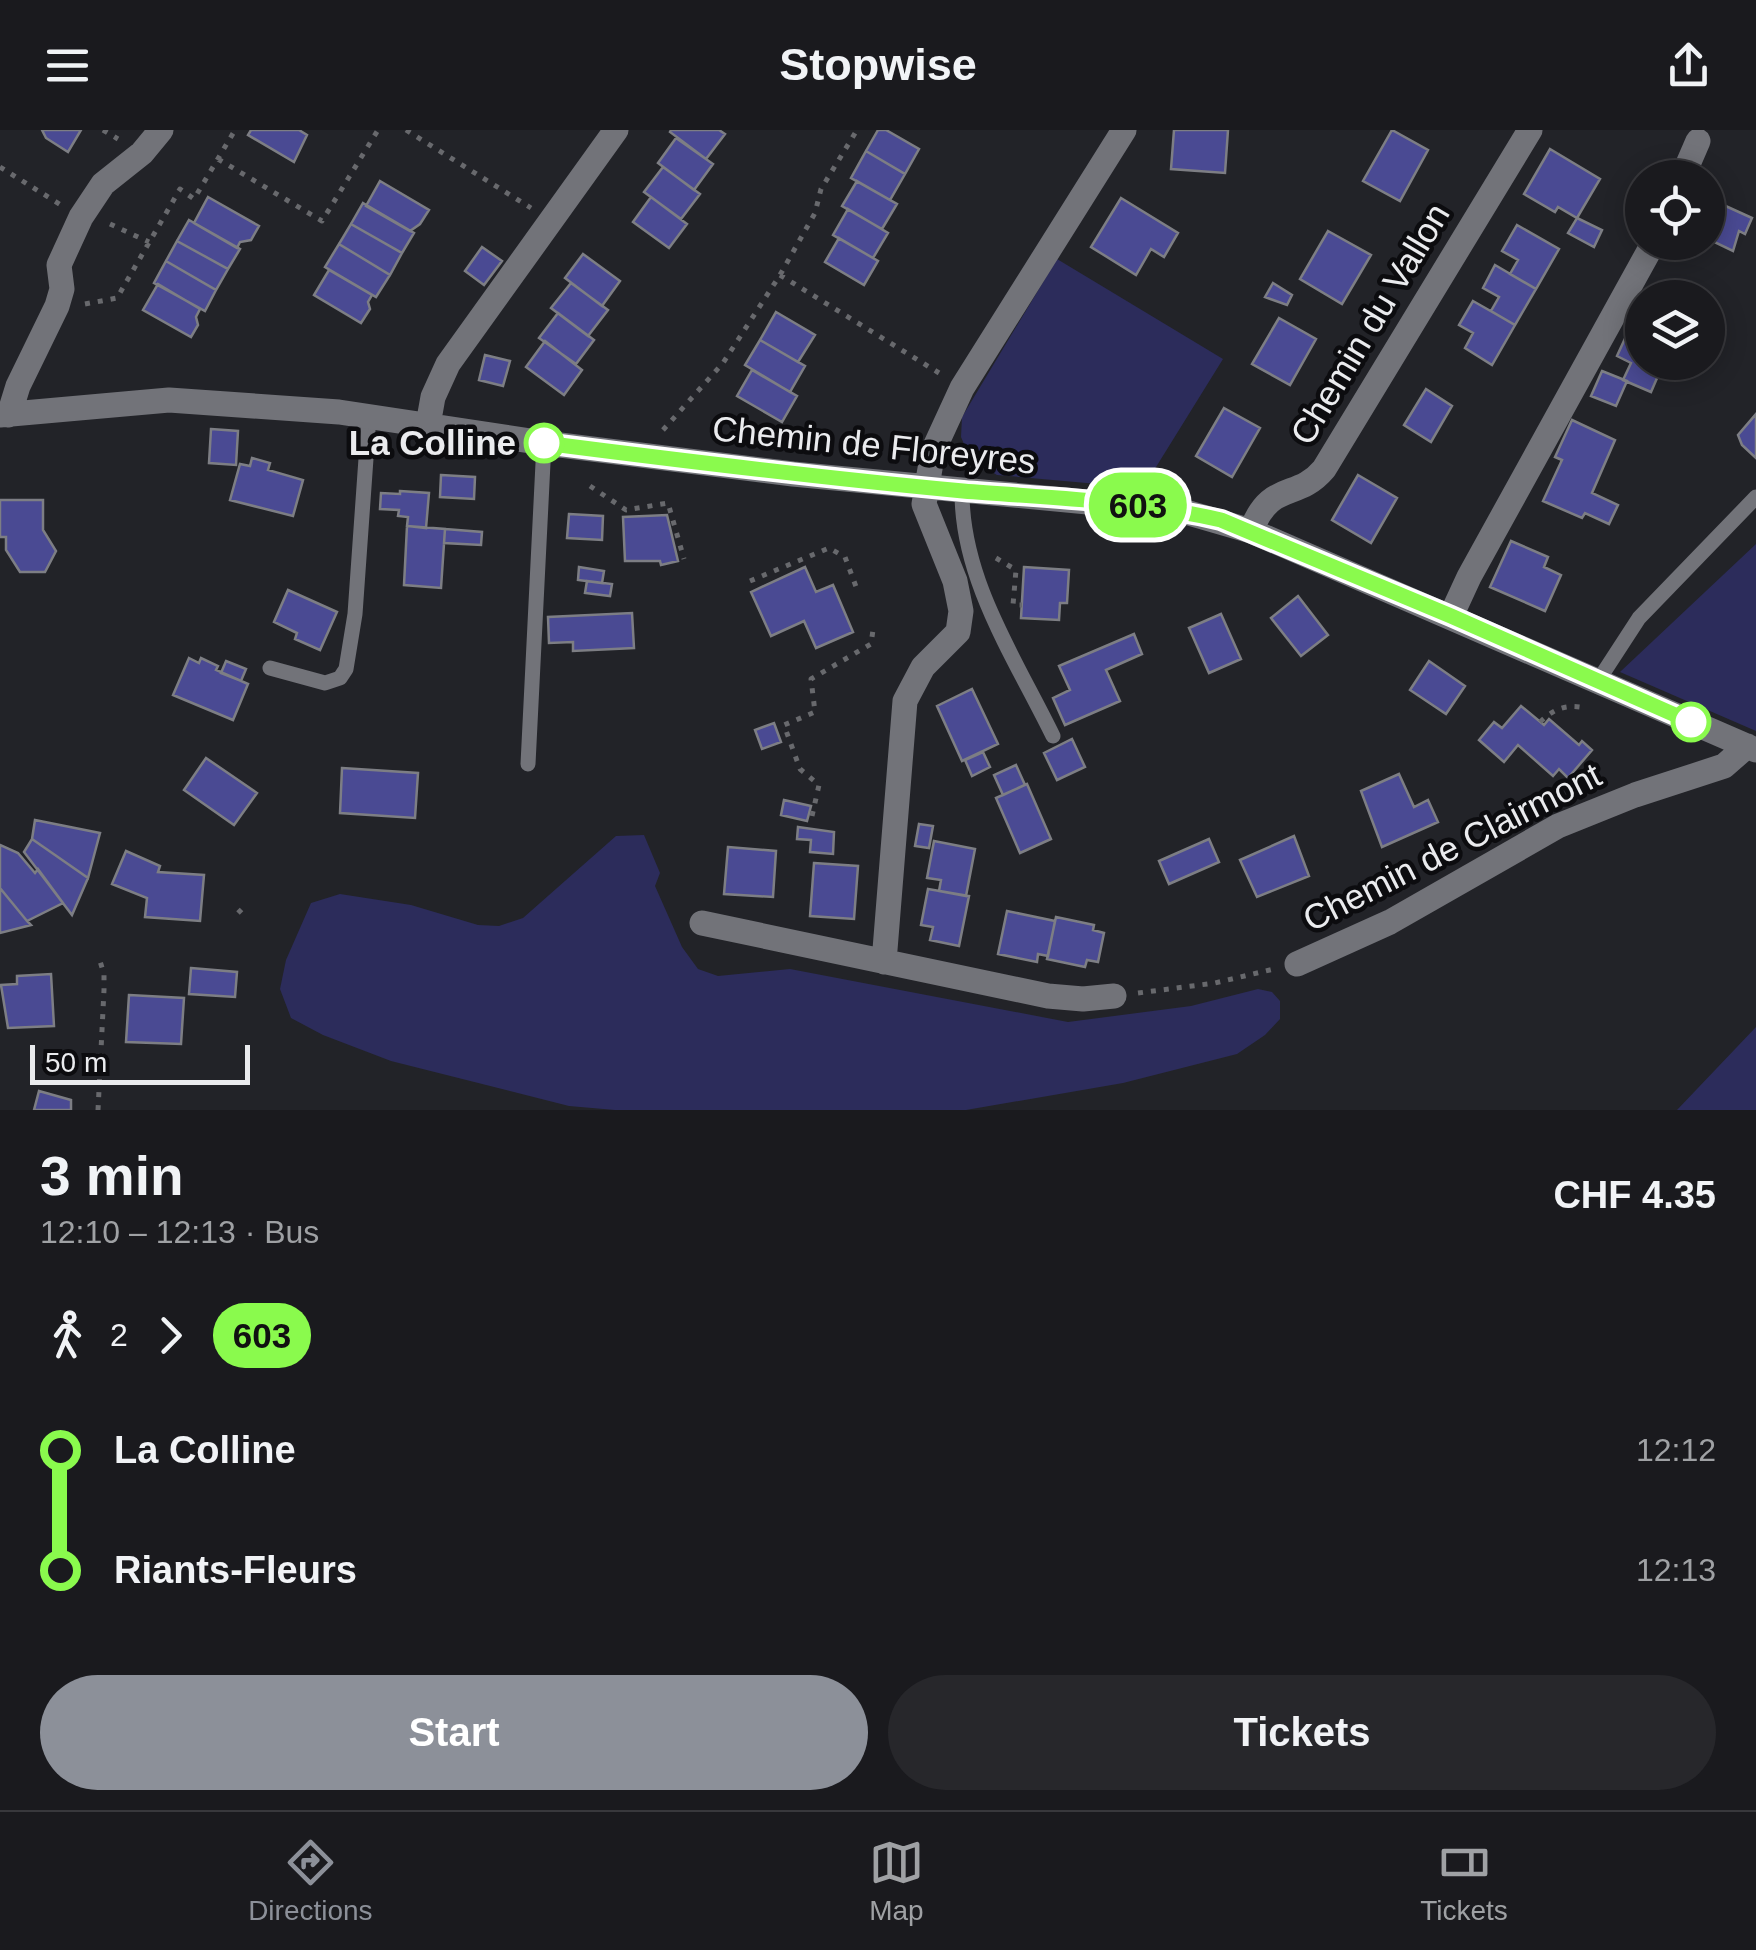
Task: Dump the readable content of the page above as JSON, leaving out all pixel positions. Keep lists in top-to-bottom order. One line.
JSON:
{"streets":{"street":["Chemin du Vallon","Chemin de Floreyres","Chemin de Clairmont"]},"crossings":[["Chemin du Vallon","Chemin de Floreyres"],["Chemin de Floreyres","Chemin de Clairmont"]],"places":["La Colline"],"lines":["bus line 603"],"scale_bar":"50 m","page":{"header":"Stopwise","on_map":"603","scale":"50 m","heading":["3 min","12:10 – 12:13 · Bus","CHF 4.35"],"legs":["2","603"],"list":[{"name":"La Colline","value":"12:12"},{"name":"Riants-Fleurs","value":"12:13"}],"buttons":["Start","Tickets"],"tabs":["Directions","Map","Tickets"]}}
